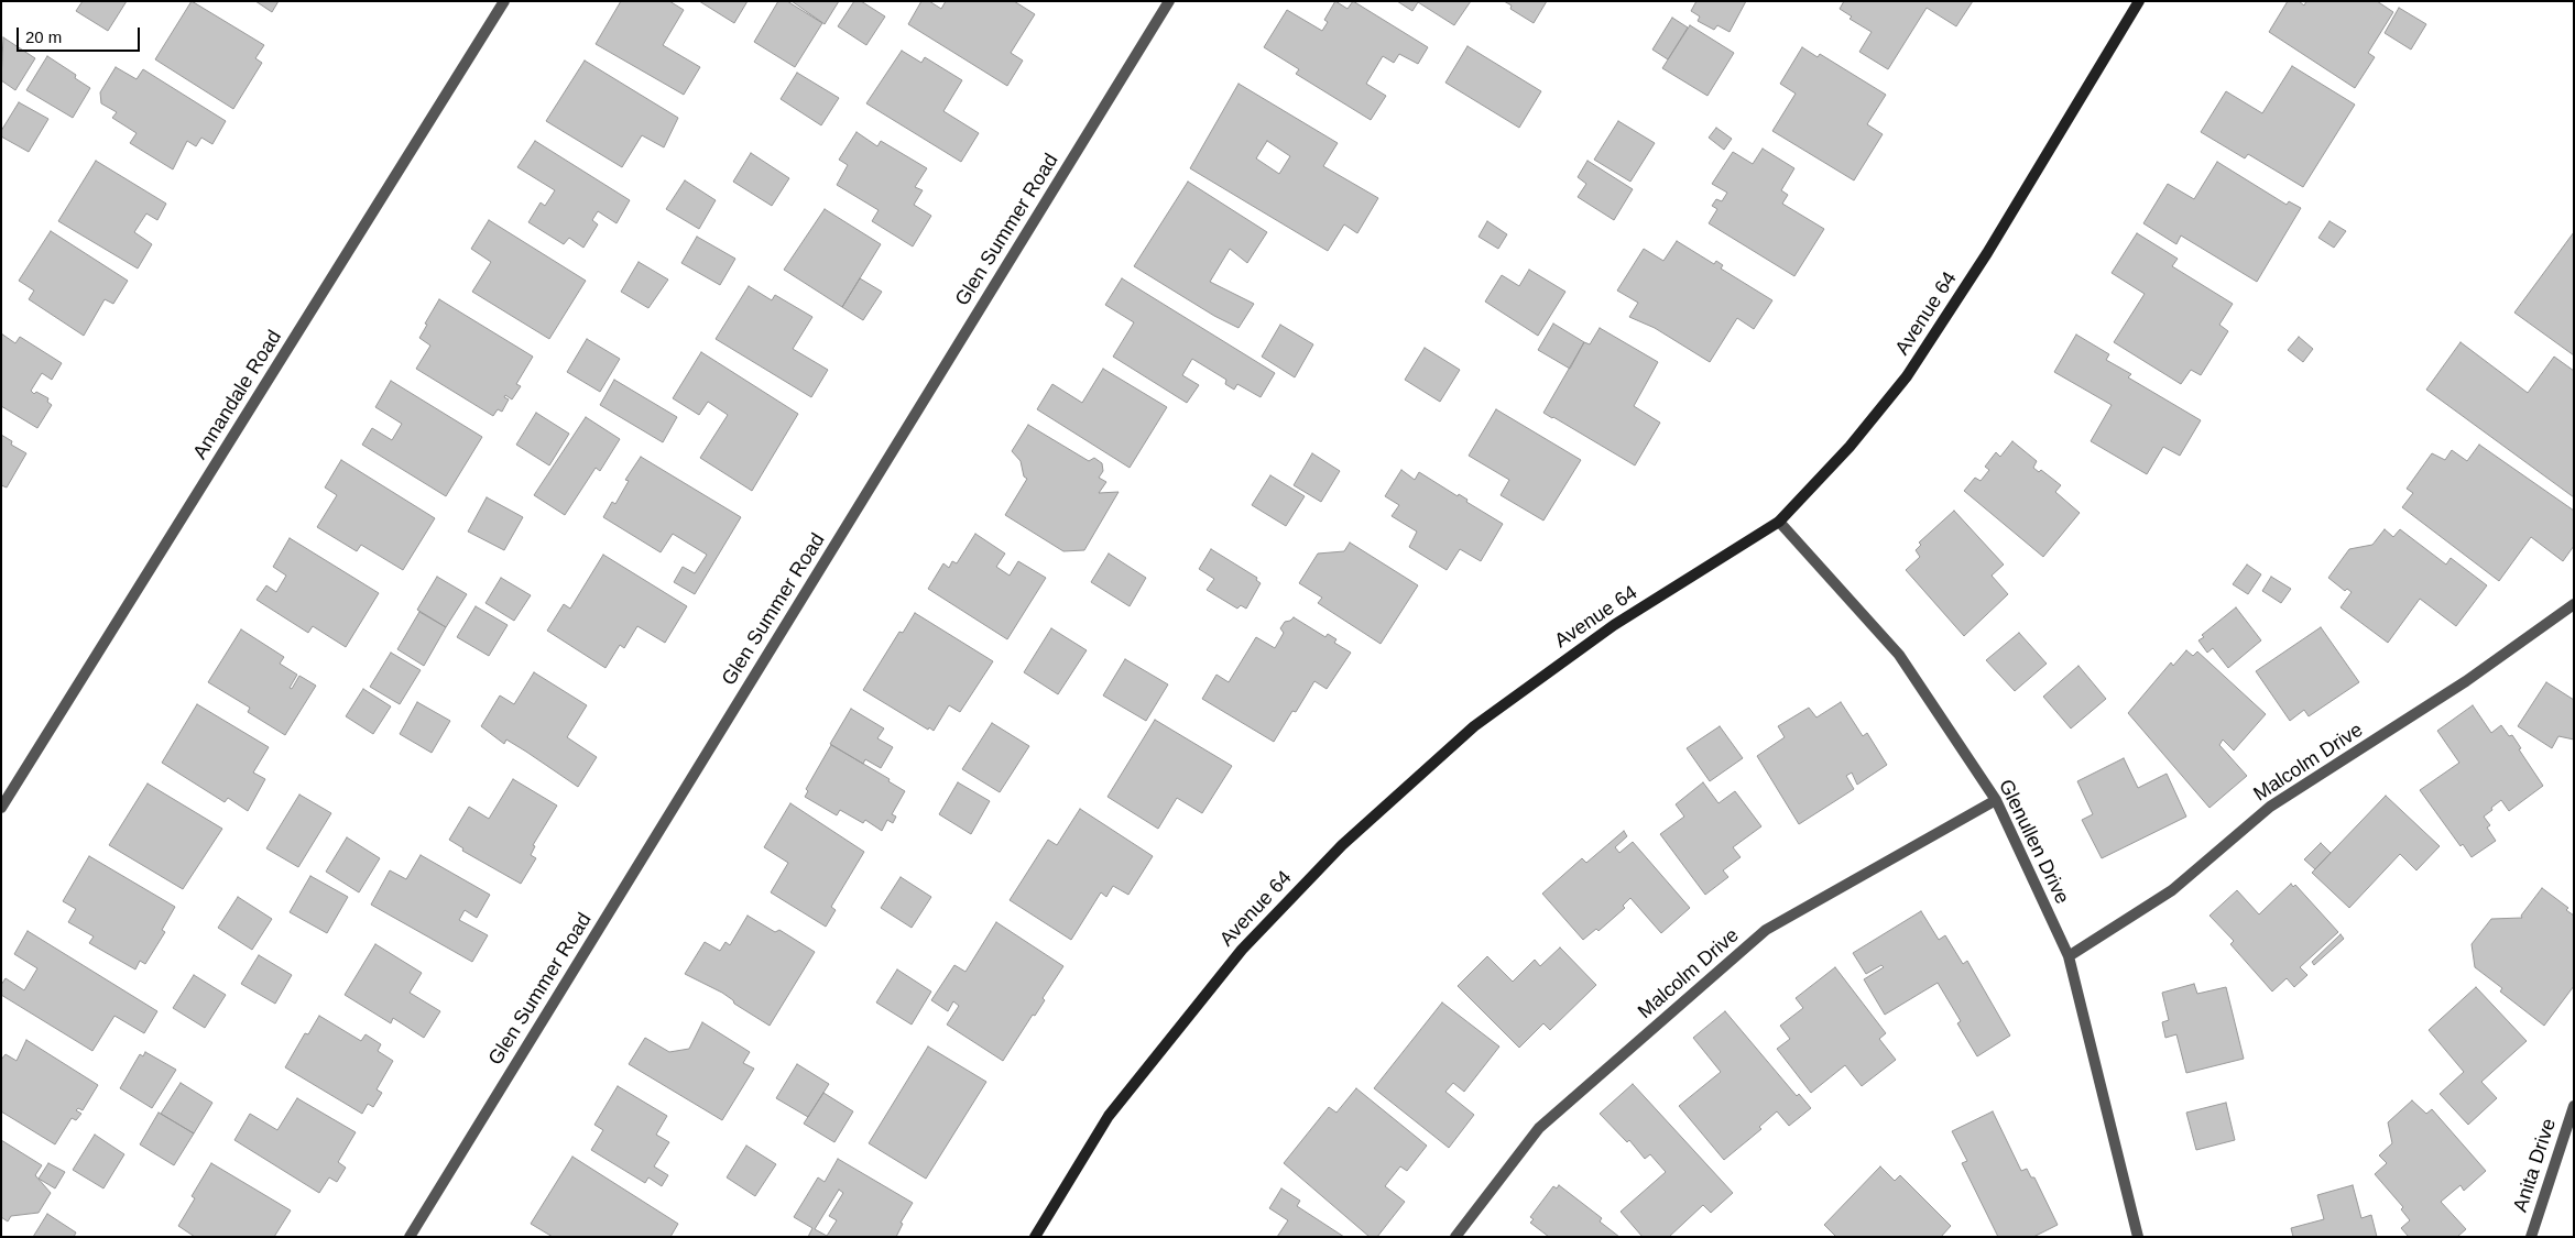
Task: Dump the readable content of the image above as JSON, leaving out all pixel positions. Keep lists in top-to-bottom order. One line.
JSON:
{"streets":{"street":["Glen Summer Road","Avenue 64","Annandale Road","Malcolm Drive","Glenullen Drive","Anita Drive"]},"crossings":[["Avenue 64","Glenullen Drive"],["Malcolm Drive","Glenullen Drive"]],"scale_bar":"20 m"}
